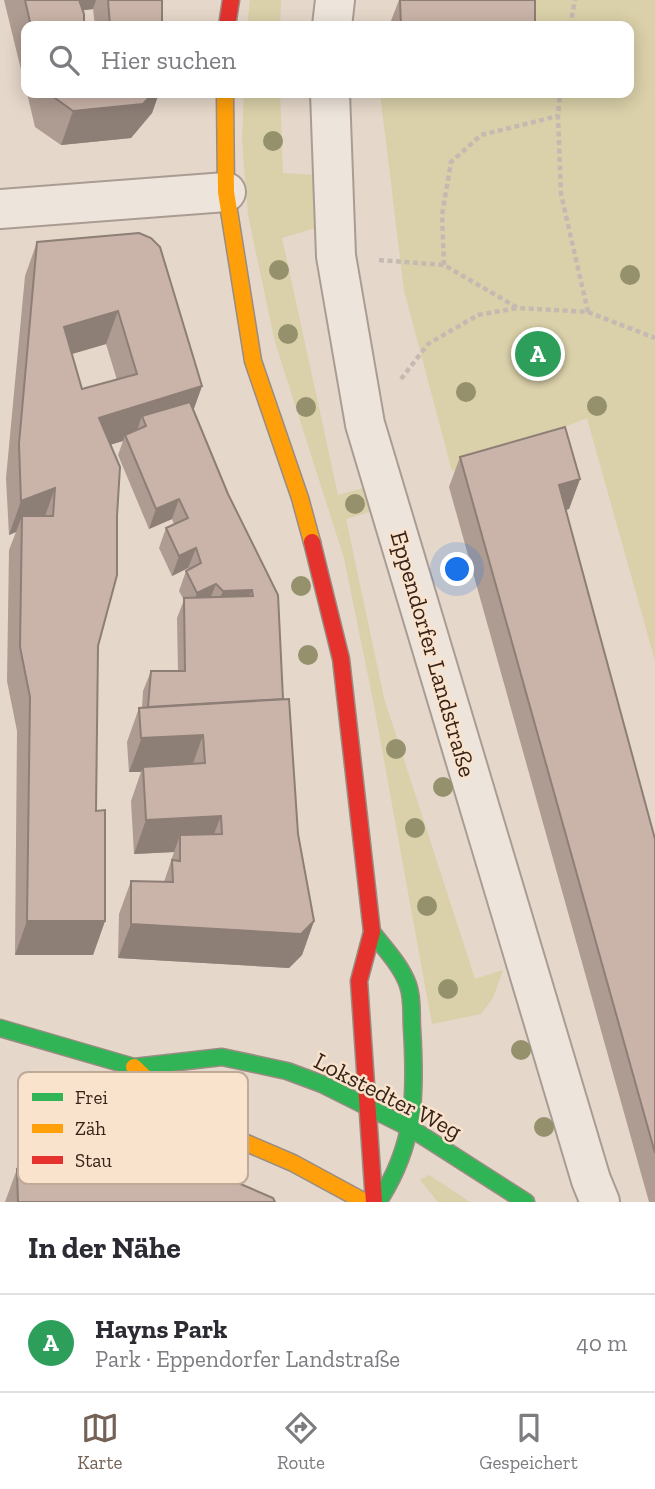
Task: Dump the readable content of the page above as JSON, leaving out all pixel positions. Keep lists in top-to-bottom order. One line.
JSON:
{"streets":{"street":["Eppendorfer Landstraße","Lokstedter Weg"]},"legend":["Frei","Zäh","Stau"],"page":{"search":"Hier suchen","pins":"A","heading":"In der Nähe","list":[{"mark":"A","name":"Hayns Park","note":"Park · Eppendorfer Landstraße","value":"40 m"}],"nav":["Karte","Route","Gespeichert"]}}
